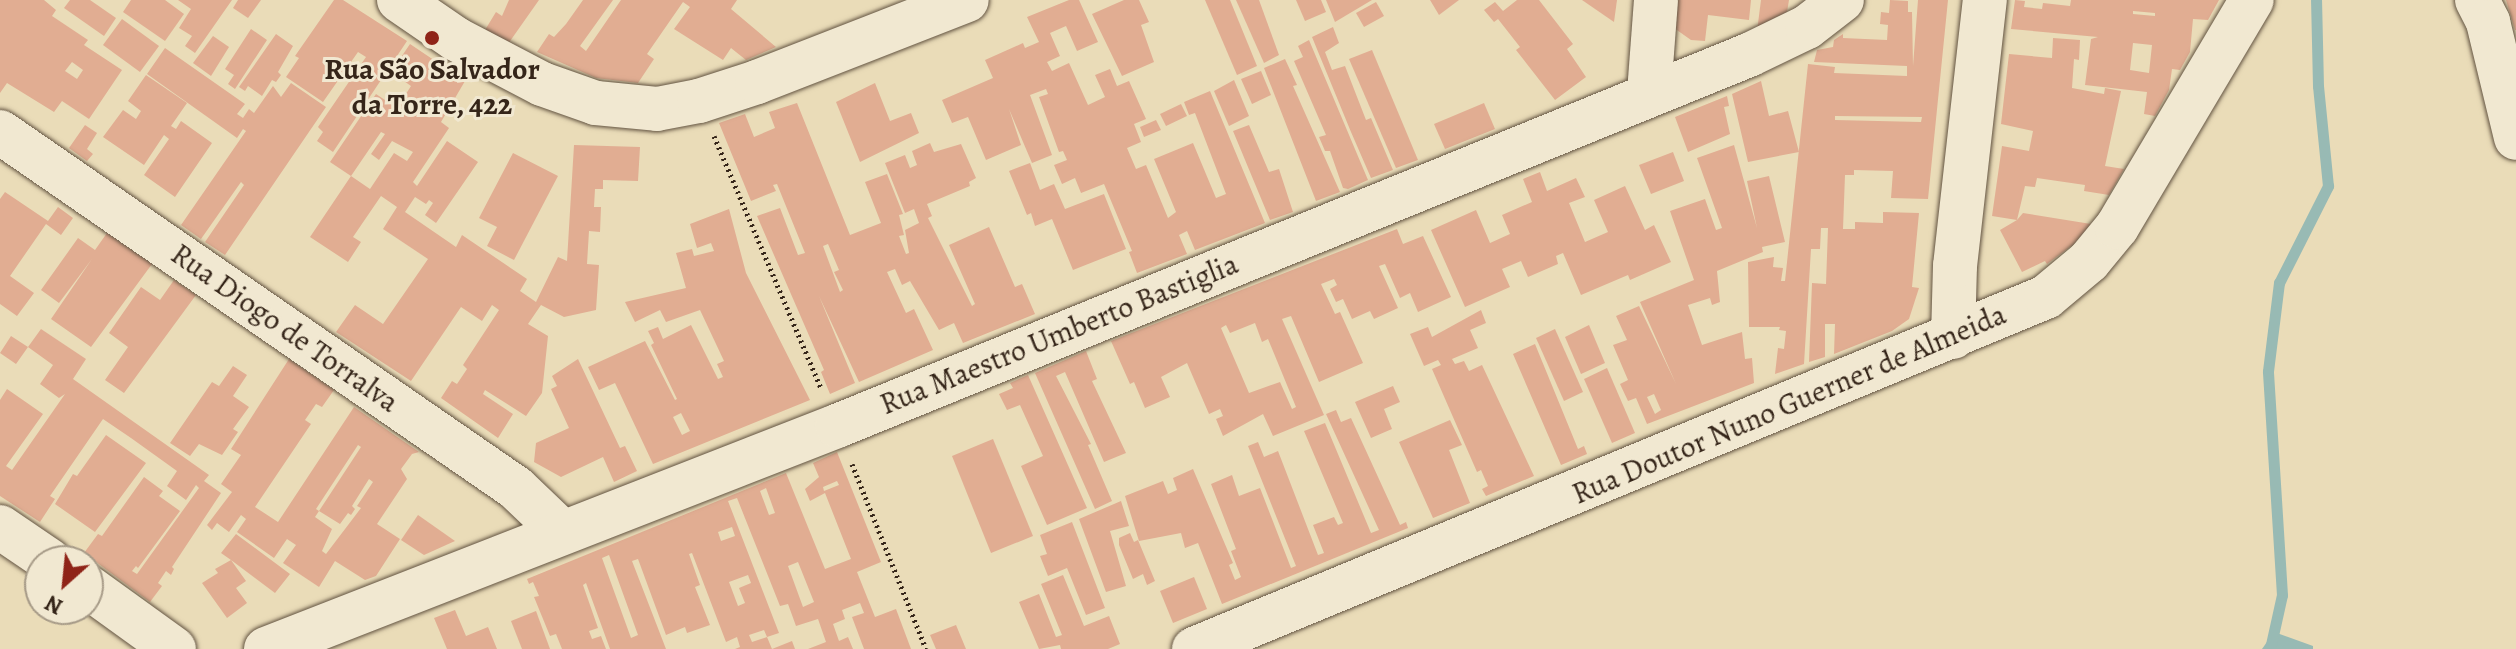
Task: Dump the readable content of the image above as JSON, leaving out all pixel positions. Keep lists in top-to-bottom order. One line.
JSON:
{"streets":{"street":["Rua Diogo de Torralva","Rua Maestro Umberto Bastiglia","Rua Doutor Nuno Guerner de Almeida"]},"crossings":[["Rua Diogo de Torralva","Rua Maestro Umberto Bastiglia"]],"places":["Rua São Salvador da Torre, 422"],"north":"bottom left"}
